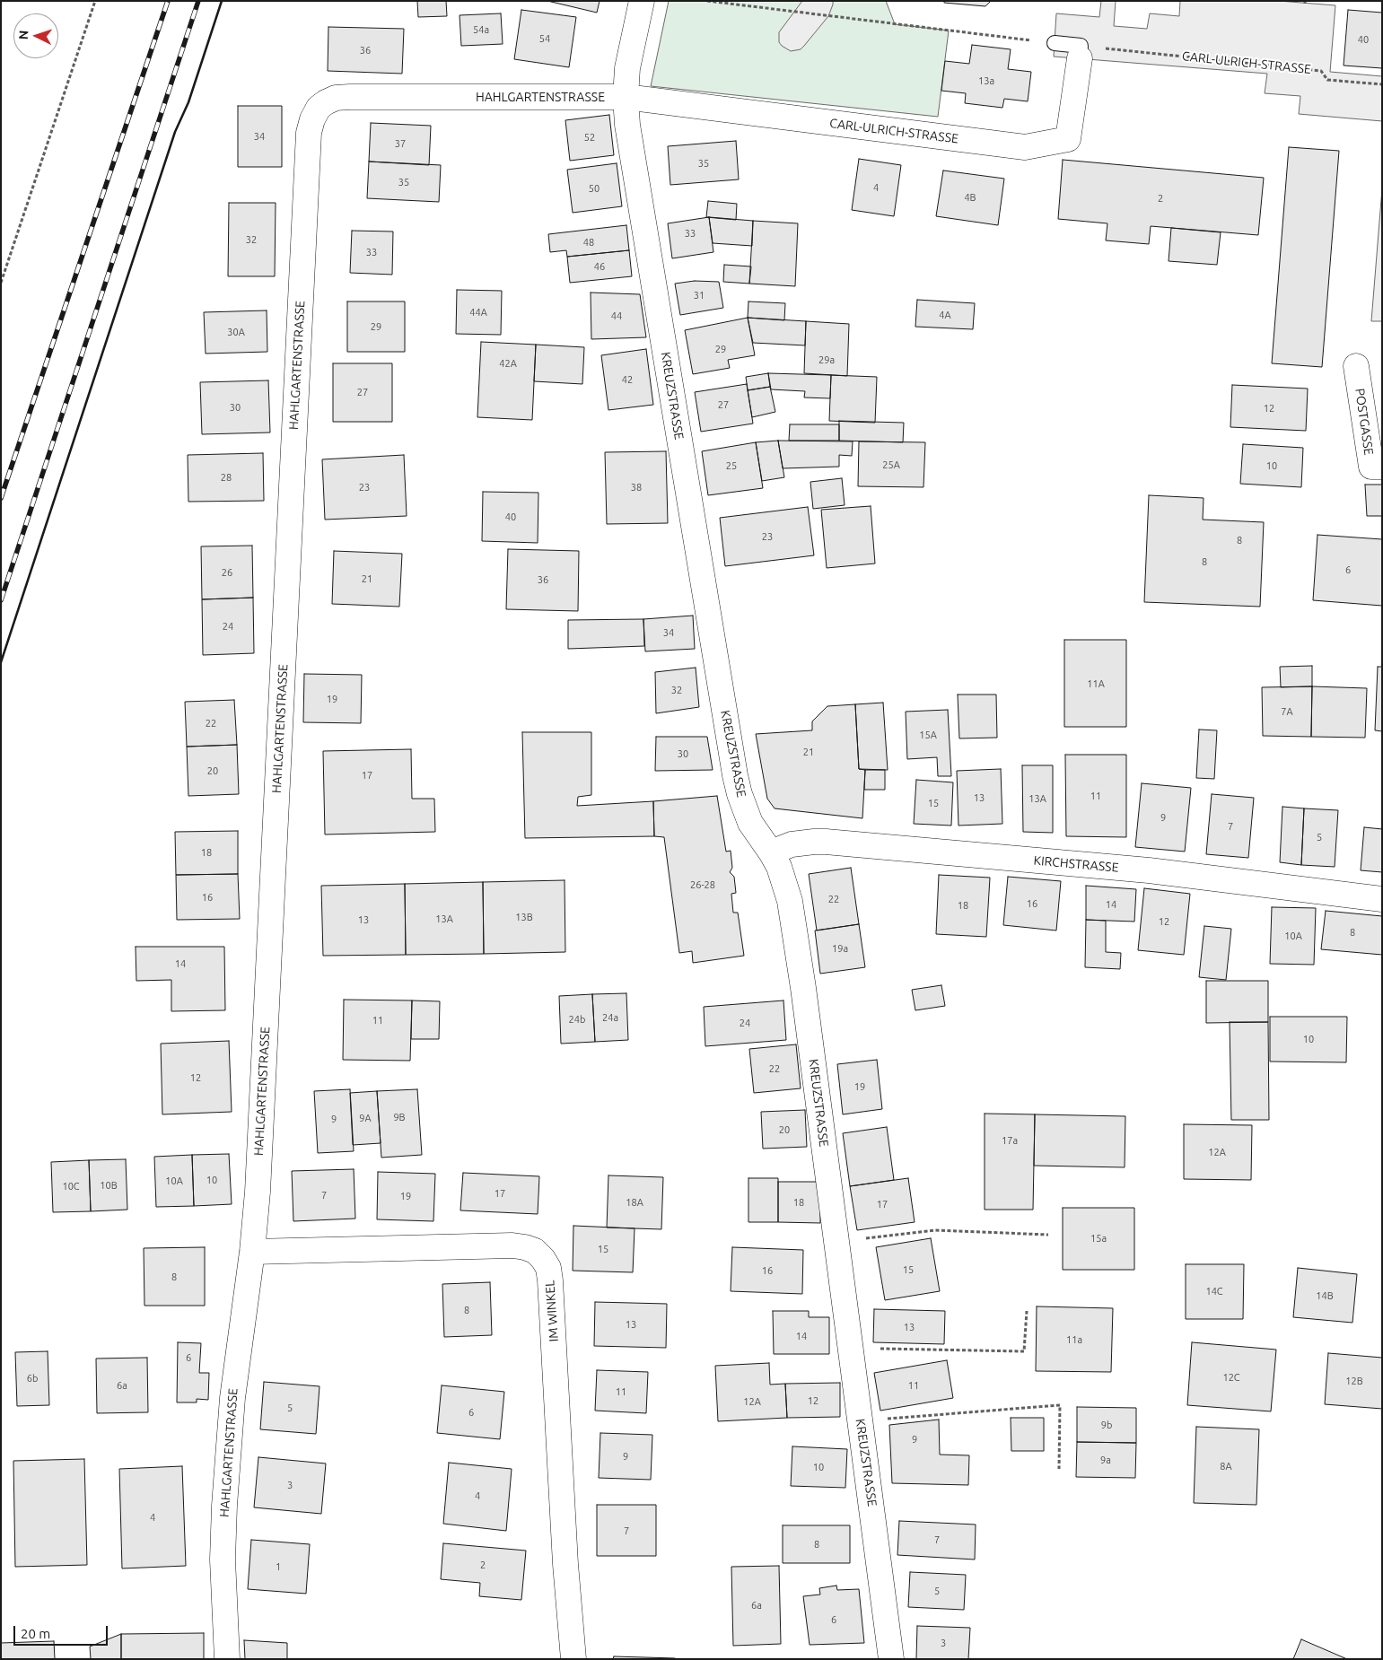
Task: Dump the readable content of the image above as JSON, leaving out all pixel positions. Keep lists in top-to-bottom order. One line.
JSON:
{"streets":{"street":["CARL-ULRICH-STRASSE","HAHLGARTENSTRASSE","KREUZSTRASSE","POSTGASSE","KIRCHSTRASSE","IM WINKEL"]},"crossings":[["CARL-ULRICH-STRASSE","HAHLGARTENSTRASSE"],["CARL-ULRICH-STRASSE","KREUZSTRASSE"],["HAHLGARTENSTRASSE","KREUZSTRASSE"],["HAHLGARTENSTRASSE","IM WINKEL"],["KREUZSTRASSE","KIRCHSTRASSE"]],"house_numbers":["54a","54","40","36","13a","34","52","37","35","35","4","50","4B","2","33","32","48","33","46","31","44A","4A","44","29","30A","29","29a","42A","42","27","27","30","12","25A","25","10","28","23","38","40","23","8","8","6","26","21","36","24","34","11A","32","19","7A","22","15A","21","30","20","17","11","13","13A","15","9","7","5","18","26-28","16","22","16","14","18","13B","13A","13","12","8","10A","19a","14","24a","24b","11","24","10","22","12","19","9B","9A","9","20","17a","12A","10","10A","10B","10C","17","7","19","18A","18","17","15a","15","15","16","8","14C","14B","8","13","13","14","11a","6","12C","6b","12B","6a","11","11","12","12A","5","6","9b","9","9","9a","8A","10","3","4","4","7","7","8","2","1","5","6a","6","3"],"scale_bar":"20 m","north":"left"}
